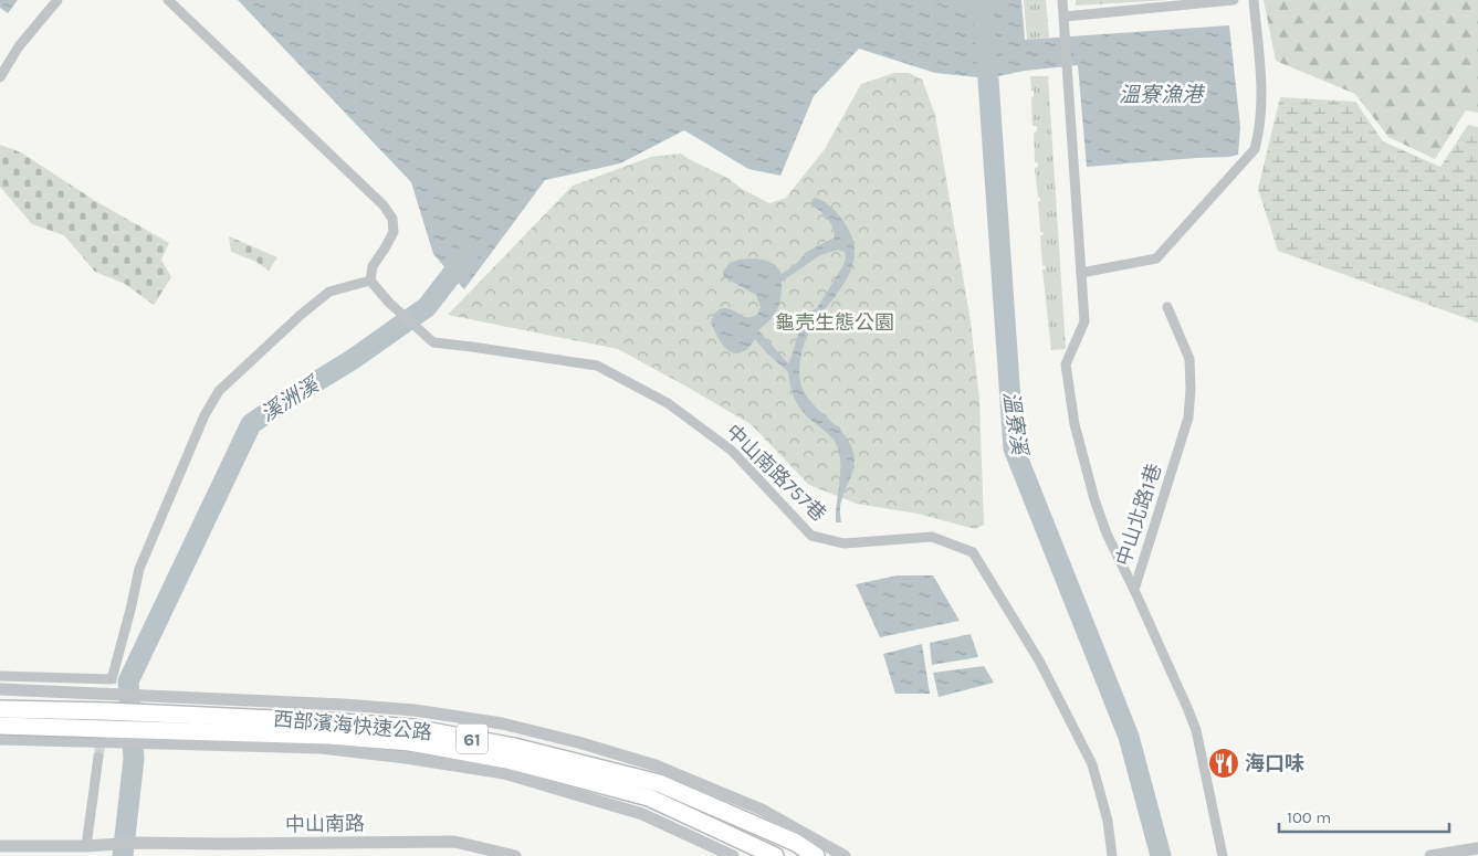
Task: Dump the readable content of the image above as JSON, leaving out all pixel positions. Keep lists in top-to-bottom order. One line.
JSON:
{"streets":{"highway":["西部濱海快速公路","61"],"street":["中山南路757巷","中山北路1巷","中山南路"]},"water":["溫寮漁港","溪洲溪","溫寮溪"],"parks":["龜壳生態公園"],"places":{"restaurant":["海口味"]},"scale_bar":"100 m"}
